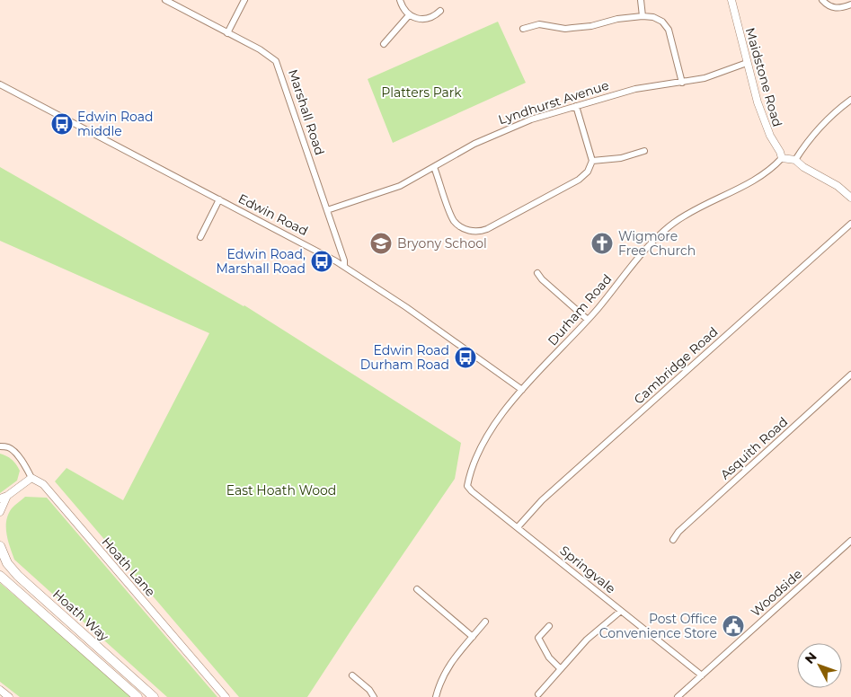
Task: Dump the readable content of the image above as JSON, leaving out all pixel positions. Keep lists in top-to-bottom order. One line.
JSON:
{"streets":{"main road":["Hoath Way"],"street":["Maidstone Road","Lyndhurst Avenue","Marshall Road","Edwin Road","Durham Road","Cambridge Road","Asquith Road","Hoath Lane","Springvale","Woodside"]},"crossings":[["Maidstone Road","Lyndhurst Avenue"],["Maidstone Road","Durham Road"],["Lyndhurst Avenue","Marshall Road"],["Marshall Road","Edwin Road"],["Edwin Road","Durham Road"],["Durham Road","Springvale"],["Cambridge Road","Springvale"],["Springvale","Woodside"]],"parks":["Platters Park","East Hoath Wood"],"places":{"bus stop":["Edwin Road middle","Edwin Road, Marshall Road","Edwin Road Durham Road"],"school or university":["Bryony School"],"church":["Wigmore Free Church"],"public building":["Post Office Convenience Store"]},"north":"top left"}
